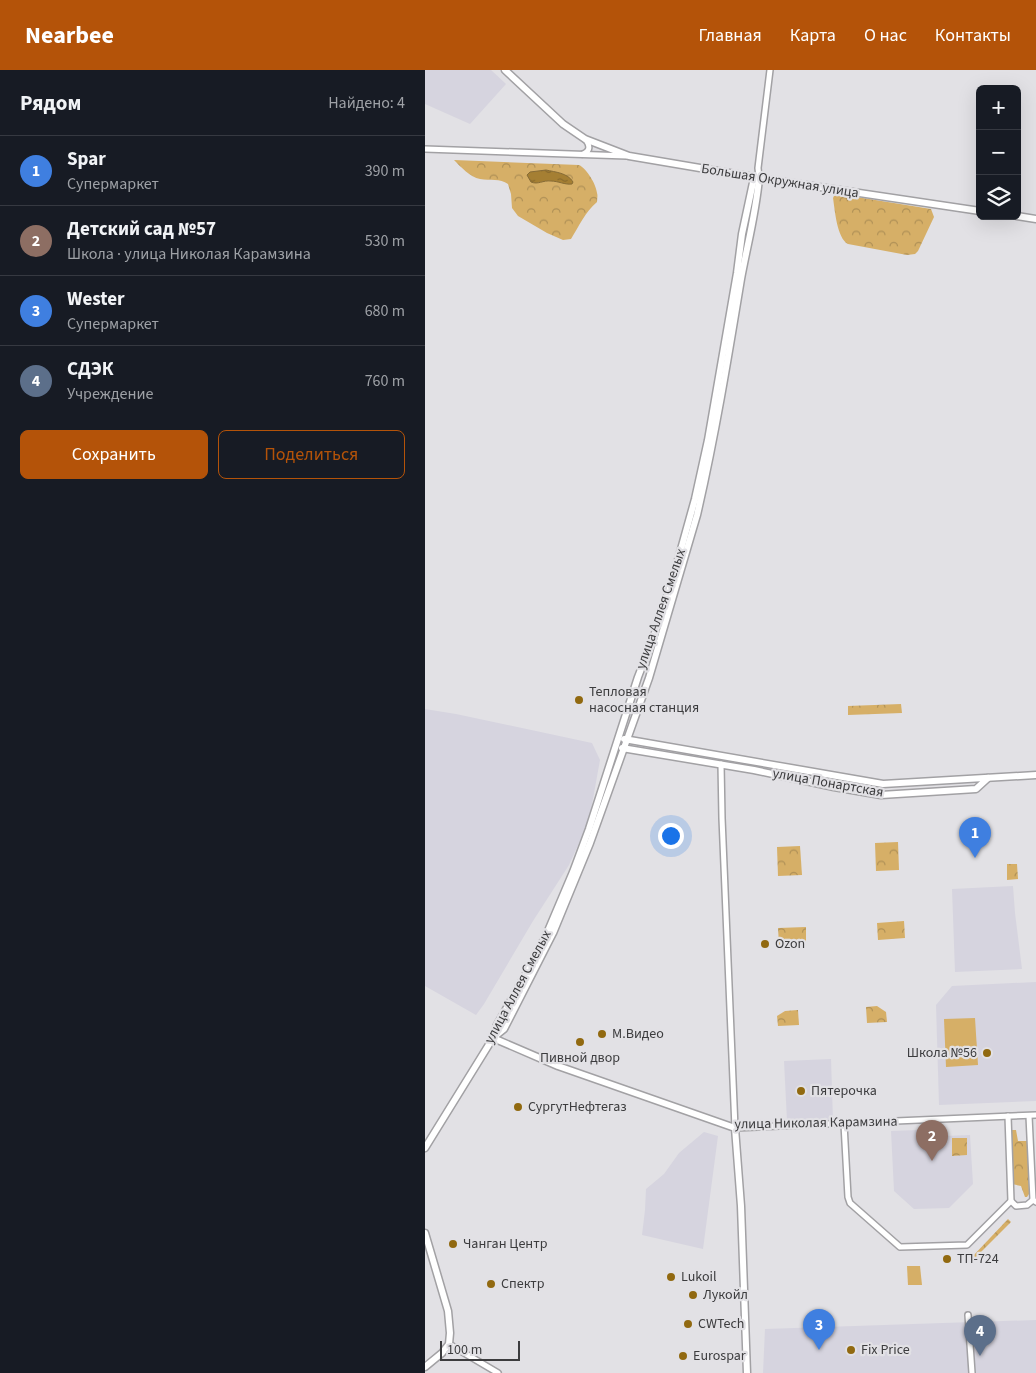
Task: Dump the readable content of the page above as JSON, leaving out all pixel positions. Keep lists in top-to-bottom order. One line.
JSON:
{"streets":{"main road":["Большая Окружная улица","улица Аллея Смелых","улица Понартская","улица Николая Карамзина"]},"crossings":[["Большая Окружная улица","улица Аллея Смелых"],["улица Аллея Смелых","улица Понартская"],["улица Аллея Смелых","улица Николая Карамзина"]],"places":["Тепловая насосная станция","Ozon","M.Видео","Пивной двор","Школа №56","Пятерочка","СургутНефтегаз","Чанган Центр","ТП-724","Lukoil","Спектр","Лукойл","CWTech","Fix Price","Eurospar"],"scale_bar":"100 m","page":{"header":"Nearbee","nav":["Главная","Карта","О нас","Контакты"],"heading":["Рядом","Найдено: 4"],"map_buttons":["+","−"],"list":[{"mark":"1","name":"Spar","note":"Супермаркет","value":"390 m"},{"mark":"2","name":"Детский сад №57","note":"Школа · улица Николая Карамзина","value":"530 m"},{"mark":"3","name":"Wester","note":"Супермаркет","value":"680 m"},{"mark":"4","name":"СДЭК","note":"Учреждение","value":"760 m"}],"buttons":["Сохранить","Поделиться"],"pins":["1","2","3","4"],"scale":"100 m"}}
